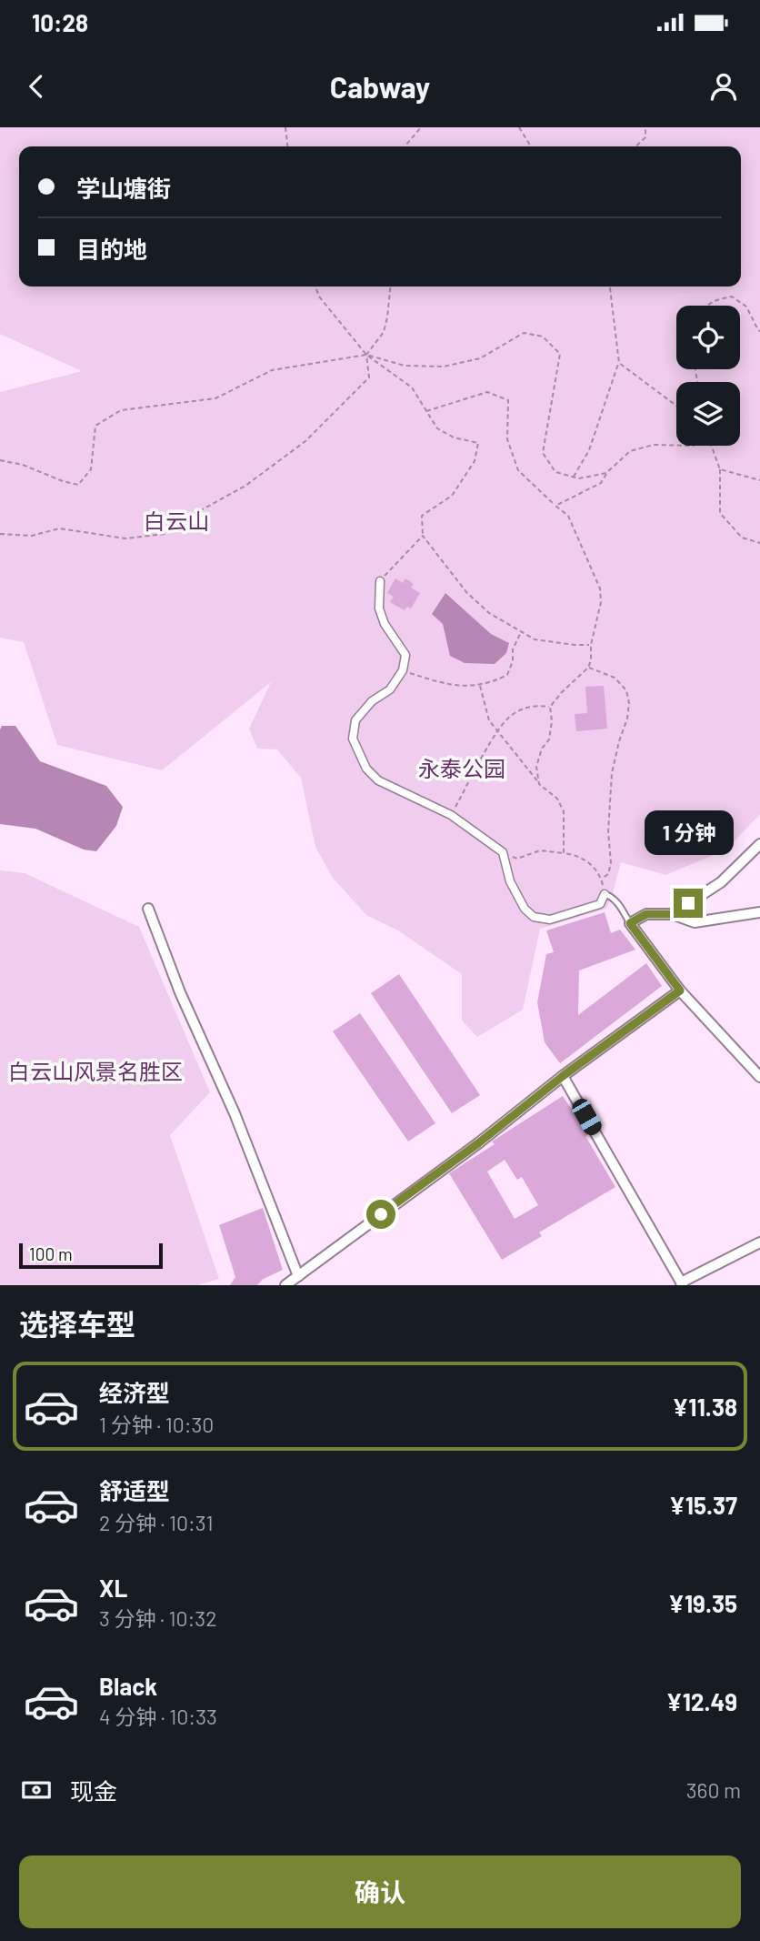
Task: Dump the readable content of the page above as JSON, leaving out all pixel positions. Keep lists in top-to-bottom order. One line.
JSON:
{"parks":["白云山","永泰公园","白云山风景名胜区"],"scale_bar":"100 m","page":{"status":"10:28","header":"Cabway","banner":["学山塘街","目的地"],"bubble":"1 分钟","scale":"100 m","heading":"选择车型","list":[{"name":"经济型","note":"1 分钟 · 10:30","value":"¥11.38"},{"name":"舒适型","note":"2 分钟 · 10:31","value":"¥15.37"},{"name":"XL","note":"3 分钟 · 10:32","value":"¥19.35"},{"name":"Black","note":"4 分钟 · 10:33","value":"¥12.49"}],"pay":["现金","360 m"],"buttons":"确认"}}
